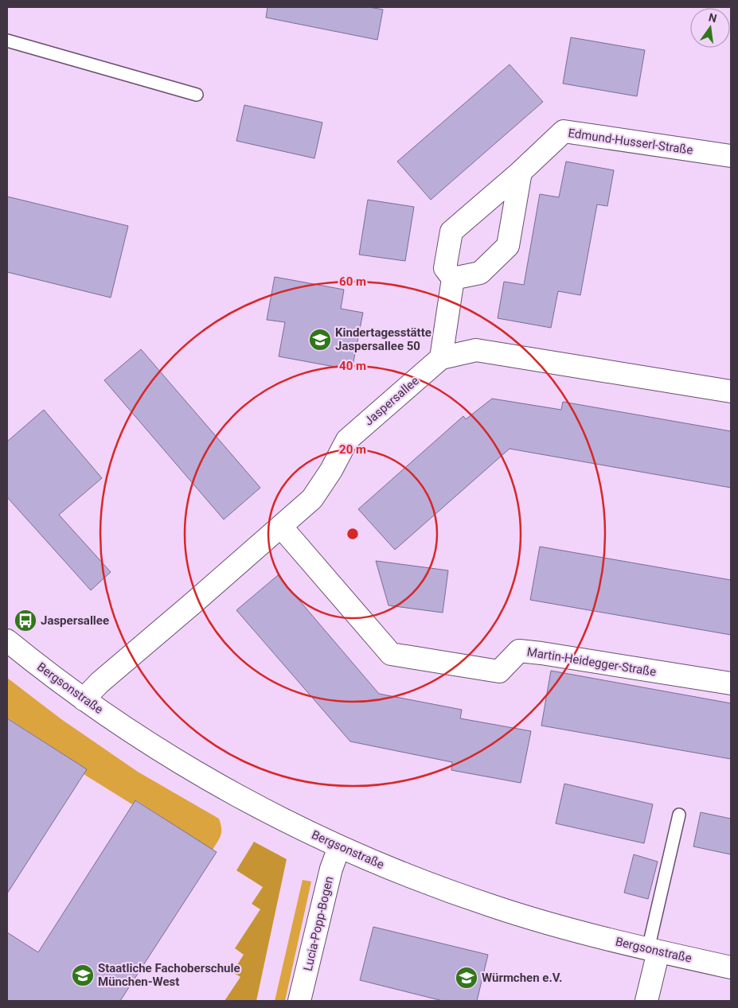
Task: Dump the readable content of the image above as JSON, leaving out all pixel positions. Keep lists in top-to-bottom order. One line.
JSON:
{"streets":{"street":["Edmund-Husserl-Straße","Jaspersallee","Martin-Heidegger-Straße","Bergsonstraße","Lucia-Popp-Bogen"]},"crossings":[["Jaspersallee","Martin-Heidegger-Straße"],["Jaspersallee","Bergsonstraße"],["Bergsonstraße","Lucia-Popp-Bogen"]],"places":{"school or university":["Kindertagesstätte Jaspersallee 50","Staatliche Fachoberschule München-West","Würmchen e.V."],"bus stop":["Jaspersallee"]},"north":"top","rings":["60 m","40 m","20 m"]}
